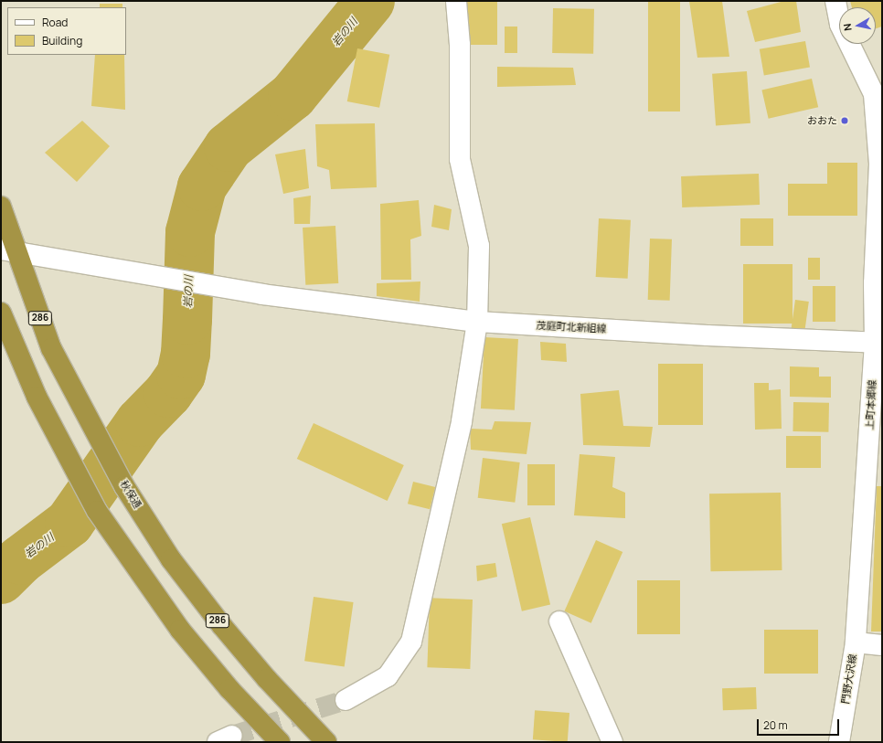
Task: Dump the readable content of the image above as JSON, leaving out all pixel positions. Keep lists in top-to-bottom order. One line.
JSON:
{"streets":{"highway":["286","秋保通"],"street":["茂庭町北新組線","上町本郷線","門野大沢線"]},"crossings":[["茂庭町北新組線","上町本郷線"],["茂庭町北新組線","秋保通"],["上町本郷線","門野大沢線"]],"water":["岩の川"],"places":["おおた"],"legend":["Road","Building"],"scale_bar":"20 m","north":"left"}
